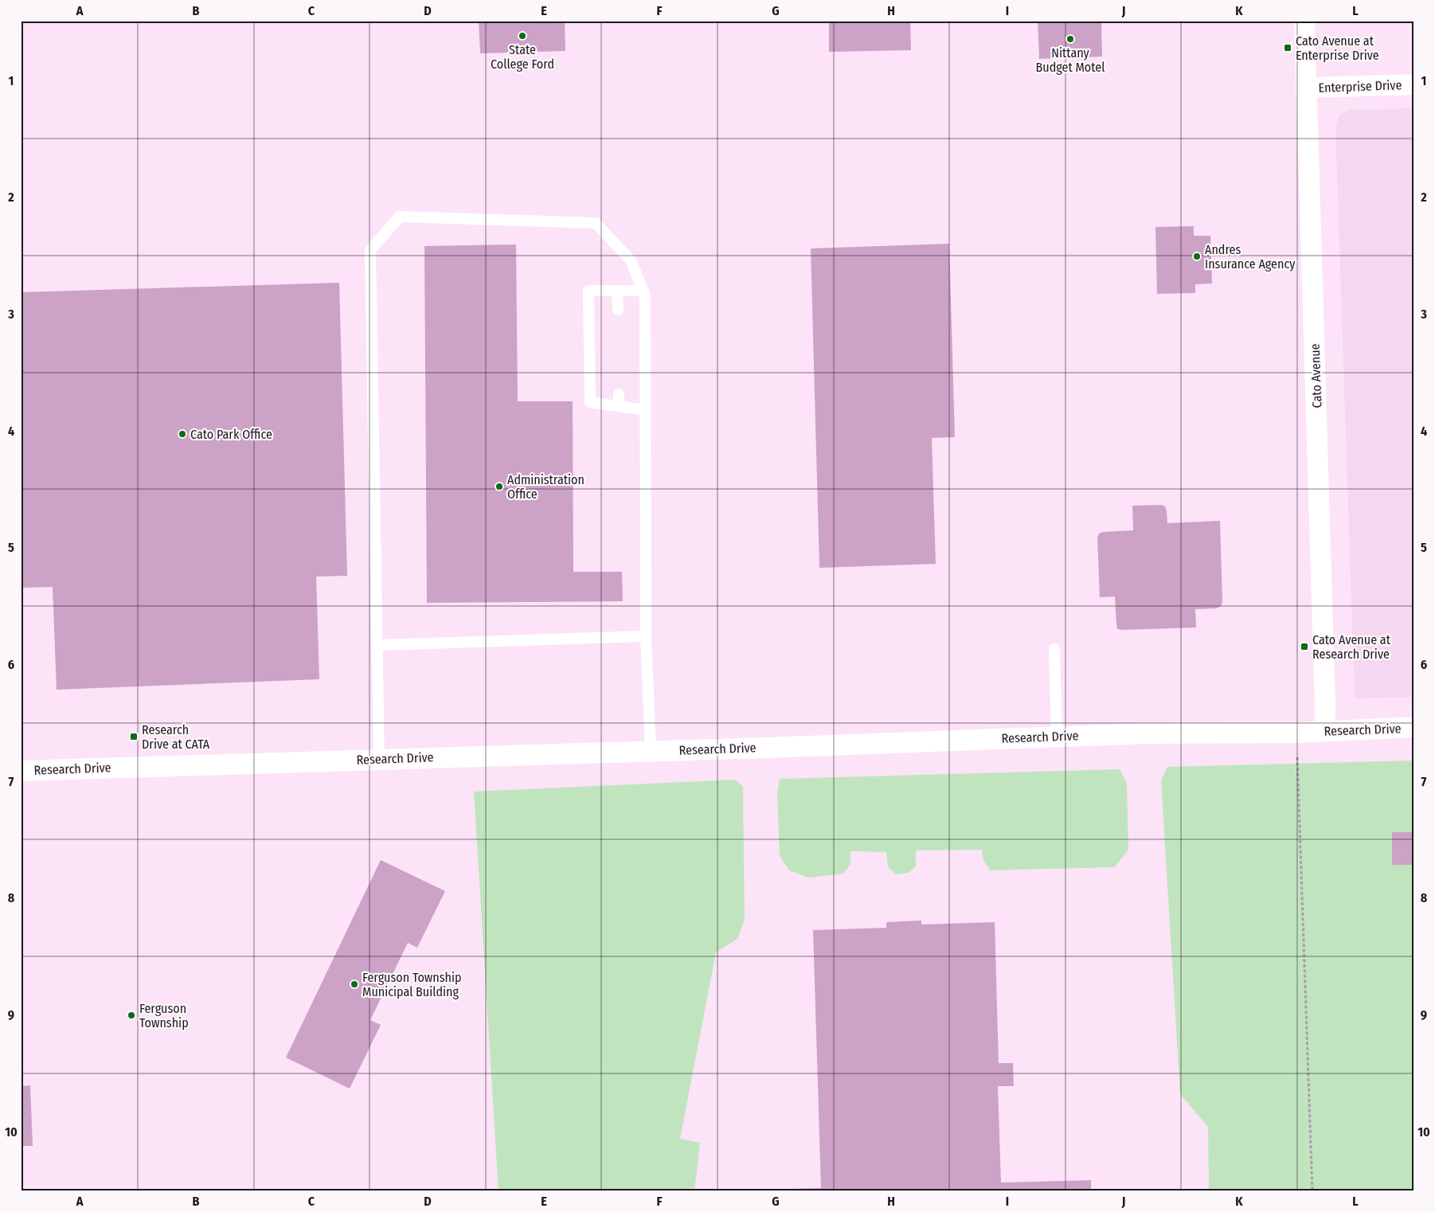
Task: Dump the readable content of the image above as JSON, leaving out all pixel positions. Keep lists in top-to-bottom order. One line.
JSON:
{"streets":{"street":["Enterprise Drive","Cato Avenue","Research Drive"]},"crossings":[["Enterprise Drive","Cato Avenue"],["Cato Avenue","Research Drive"]],"places":{"other":["State College Ford","Nittany Budget Motel","Andres Insurance Agency","Cato Park Office","Administration Office","Ferguson Township Municipal Building","Ferguson Township"],"transit":["Cato Avenue at Enterprise Drive","Cato Avenue at Research Drive","Research Drive at CATA"]},"grid":{"columns":["A","B","C","D","E","F","G","H","I","J","K","L"],"rows":["1","2","3","4","5","6","7","8","9","10"]}}
